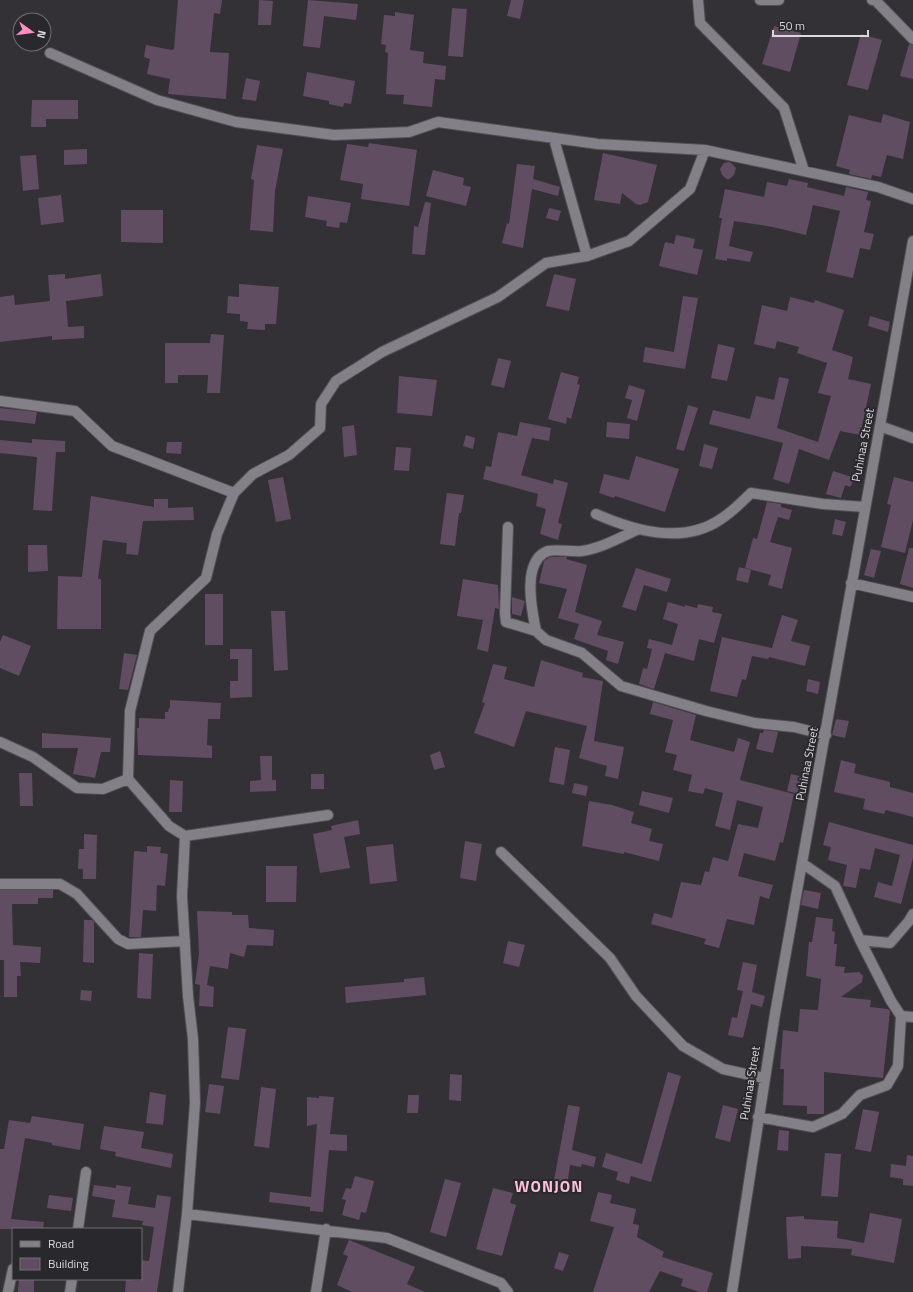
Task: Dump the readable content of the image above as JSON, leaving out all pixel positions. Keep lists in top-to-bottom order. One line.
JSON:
{"streets":{"street":["Puhinaa Street"]},"districts":["WONJON"],"legend":["Road","Building"],"scale_bar":"50 m","north":"right"}
